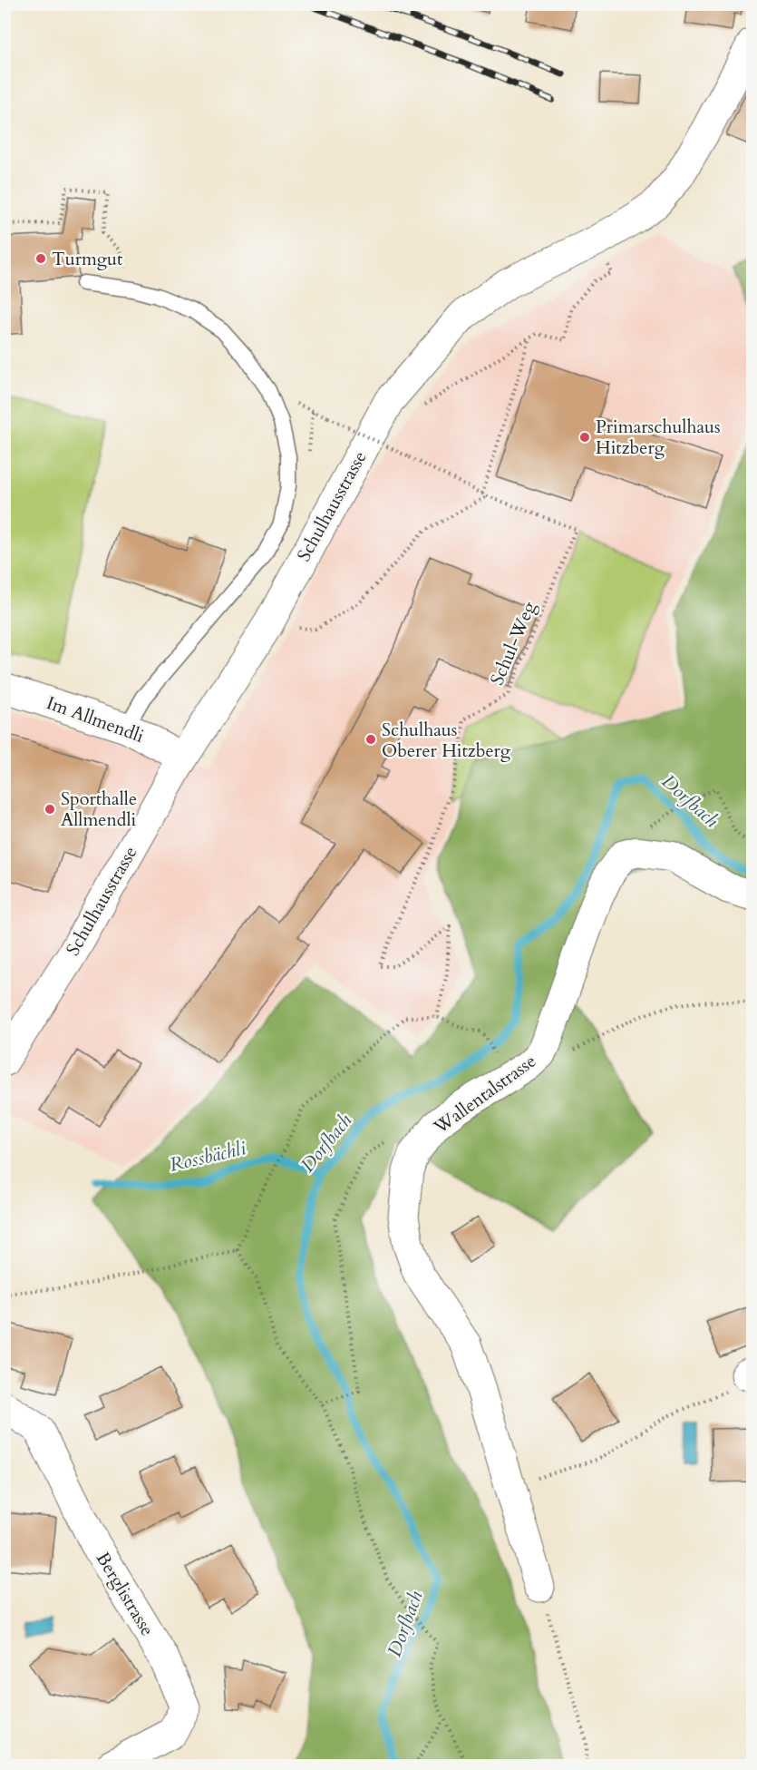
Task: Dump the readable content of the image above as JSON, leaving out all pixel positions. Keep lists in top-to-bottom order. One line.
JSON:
{"streets":{"street":["Schulhausstrasse","Im Allmendli","Wallentalstrasse","Berglistrasse"],"path":["Schul-Weg"]},"crossings":[["Schulhausstrasse","Im Allmendli"]],"water":["Dorfbach","Rossbächli"],"places":["Turmgut","Primarschulhaus Hitzberg","Schulhaus Oberer Hitzberg","Sporthalle Allmendli"]}
